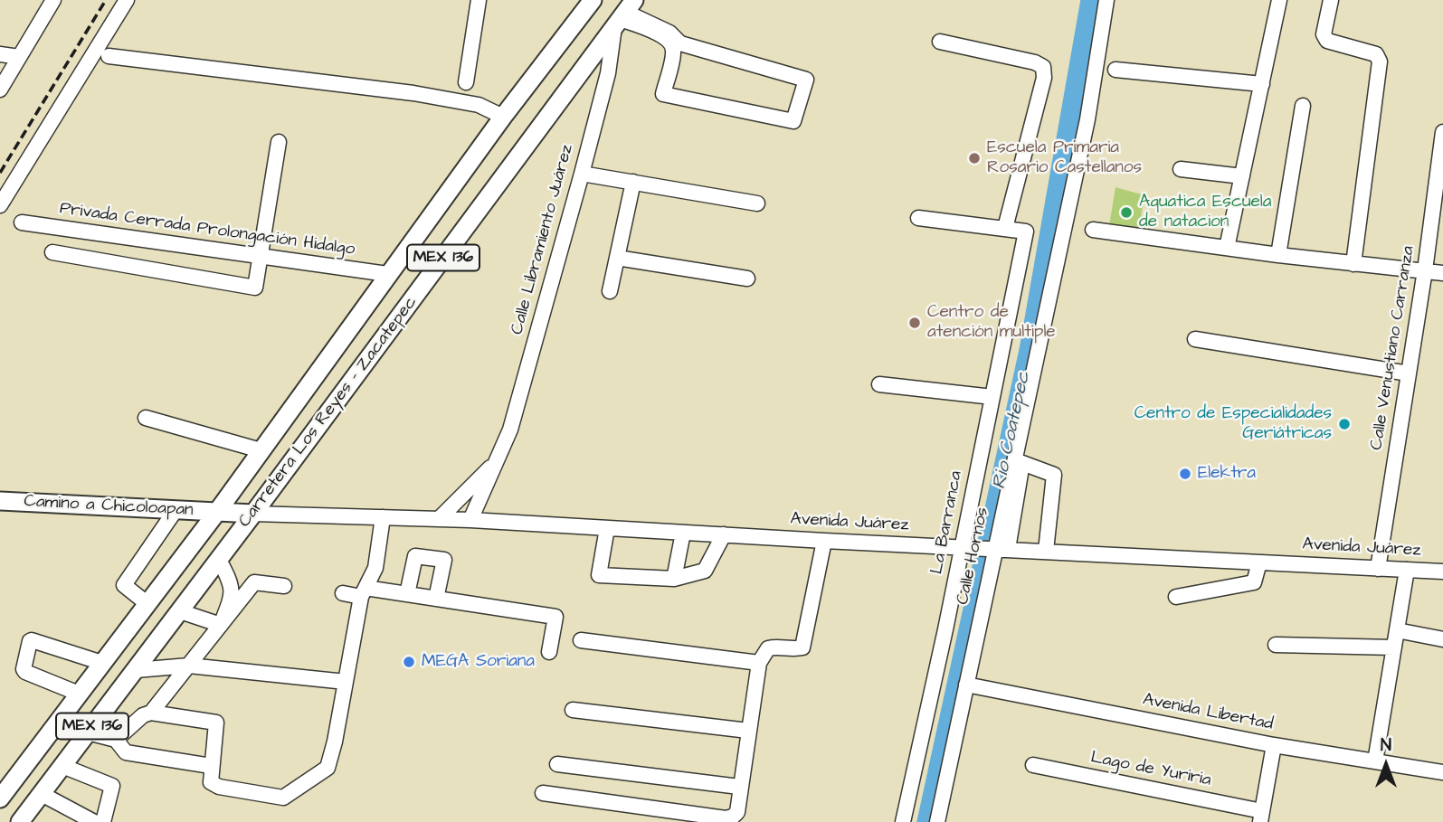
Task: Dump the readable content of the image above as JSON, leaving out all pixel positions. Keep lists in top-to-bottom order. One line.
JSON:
{"streets":{"main road":["MEX 136","Carretera Los Reyes - Zacatepec","Camino a Chicoloapan"],"street":["Privada Cerrada Prolongación Hidalgo","Calle Libramiento Juárez","Calle Venustiano Carranza","Avenida Juárez","La Barranca","Calle Hornos","Avenida Libertad","Lago de Yuriria"]},"crossings":[["Privada Cerrada Prolongación Hidalgo","Carretera Los Reyes - Zacatepec"],["Calle Libramiento Juárez","Carretera Los Reyes - Zacatepec"],["Calle Libramiento Juárez","Avenida Juárez"],["Calle Venustiano Carranza","Avenida Juárez"],["Carretera Los Reyes - Zacatepec","Camino a Chicoloapan"],["Carretera Los Reyes - Zacatepec","Avenida Juárez"],["Camino a Chicoloapan","Avenida Juárez"],["Avenida Juárez","La Barranca"],["Avenida Juárez","Calle Hornos"],["Calle Hornos","Avenida Libertad"]],"water":["Rio Coatepec"],"places":["Escuela Primaria Rosario Castellanos","Aquatica Escuela de natacion","Centro de atención multiple","Centro de Especialidades Geriátricas","Elektra","MEGA Soriana"],"north":"top"}
